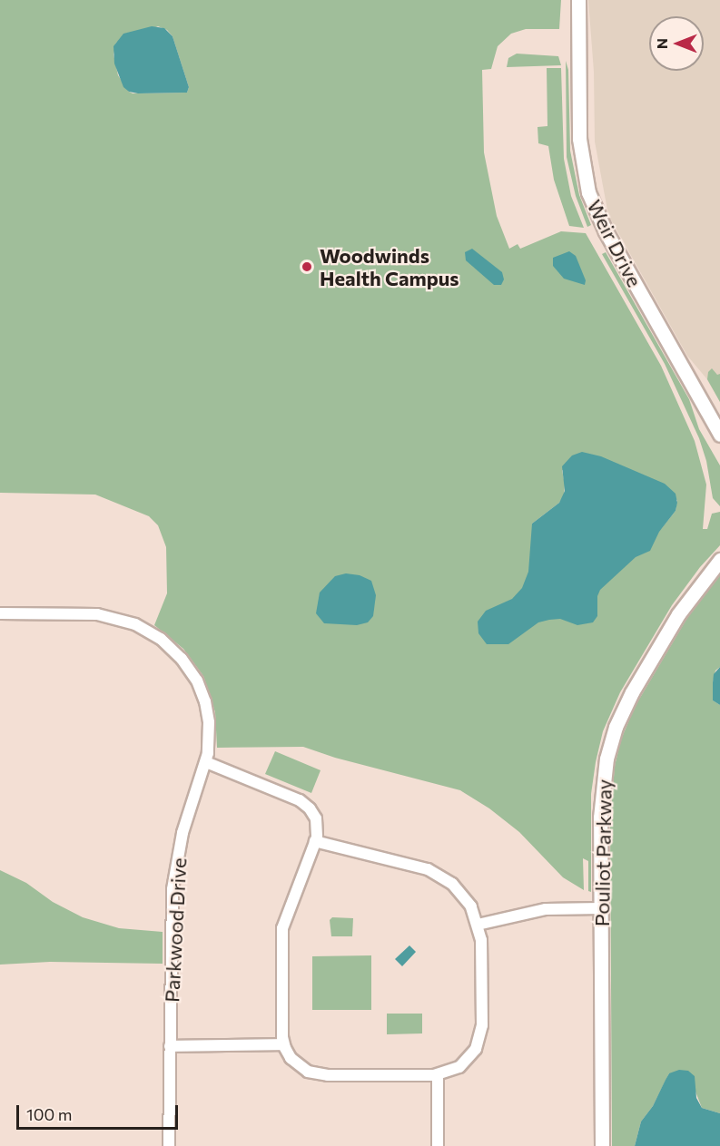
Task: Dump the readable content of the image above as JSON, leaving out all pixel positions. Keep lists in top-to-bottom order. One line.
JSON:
{"streets":{"street":["Weir Drive","Pouliot Parkway","Parkwood Drive"]},"places":["Woodwinds Health Campus"],"scale_bar":"100 m","north":"left"}
